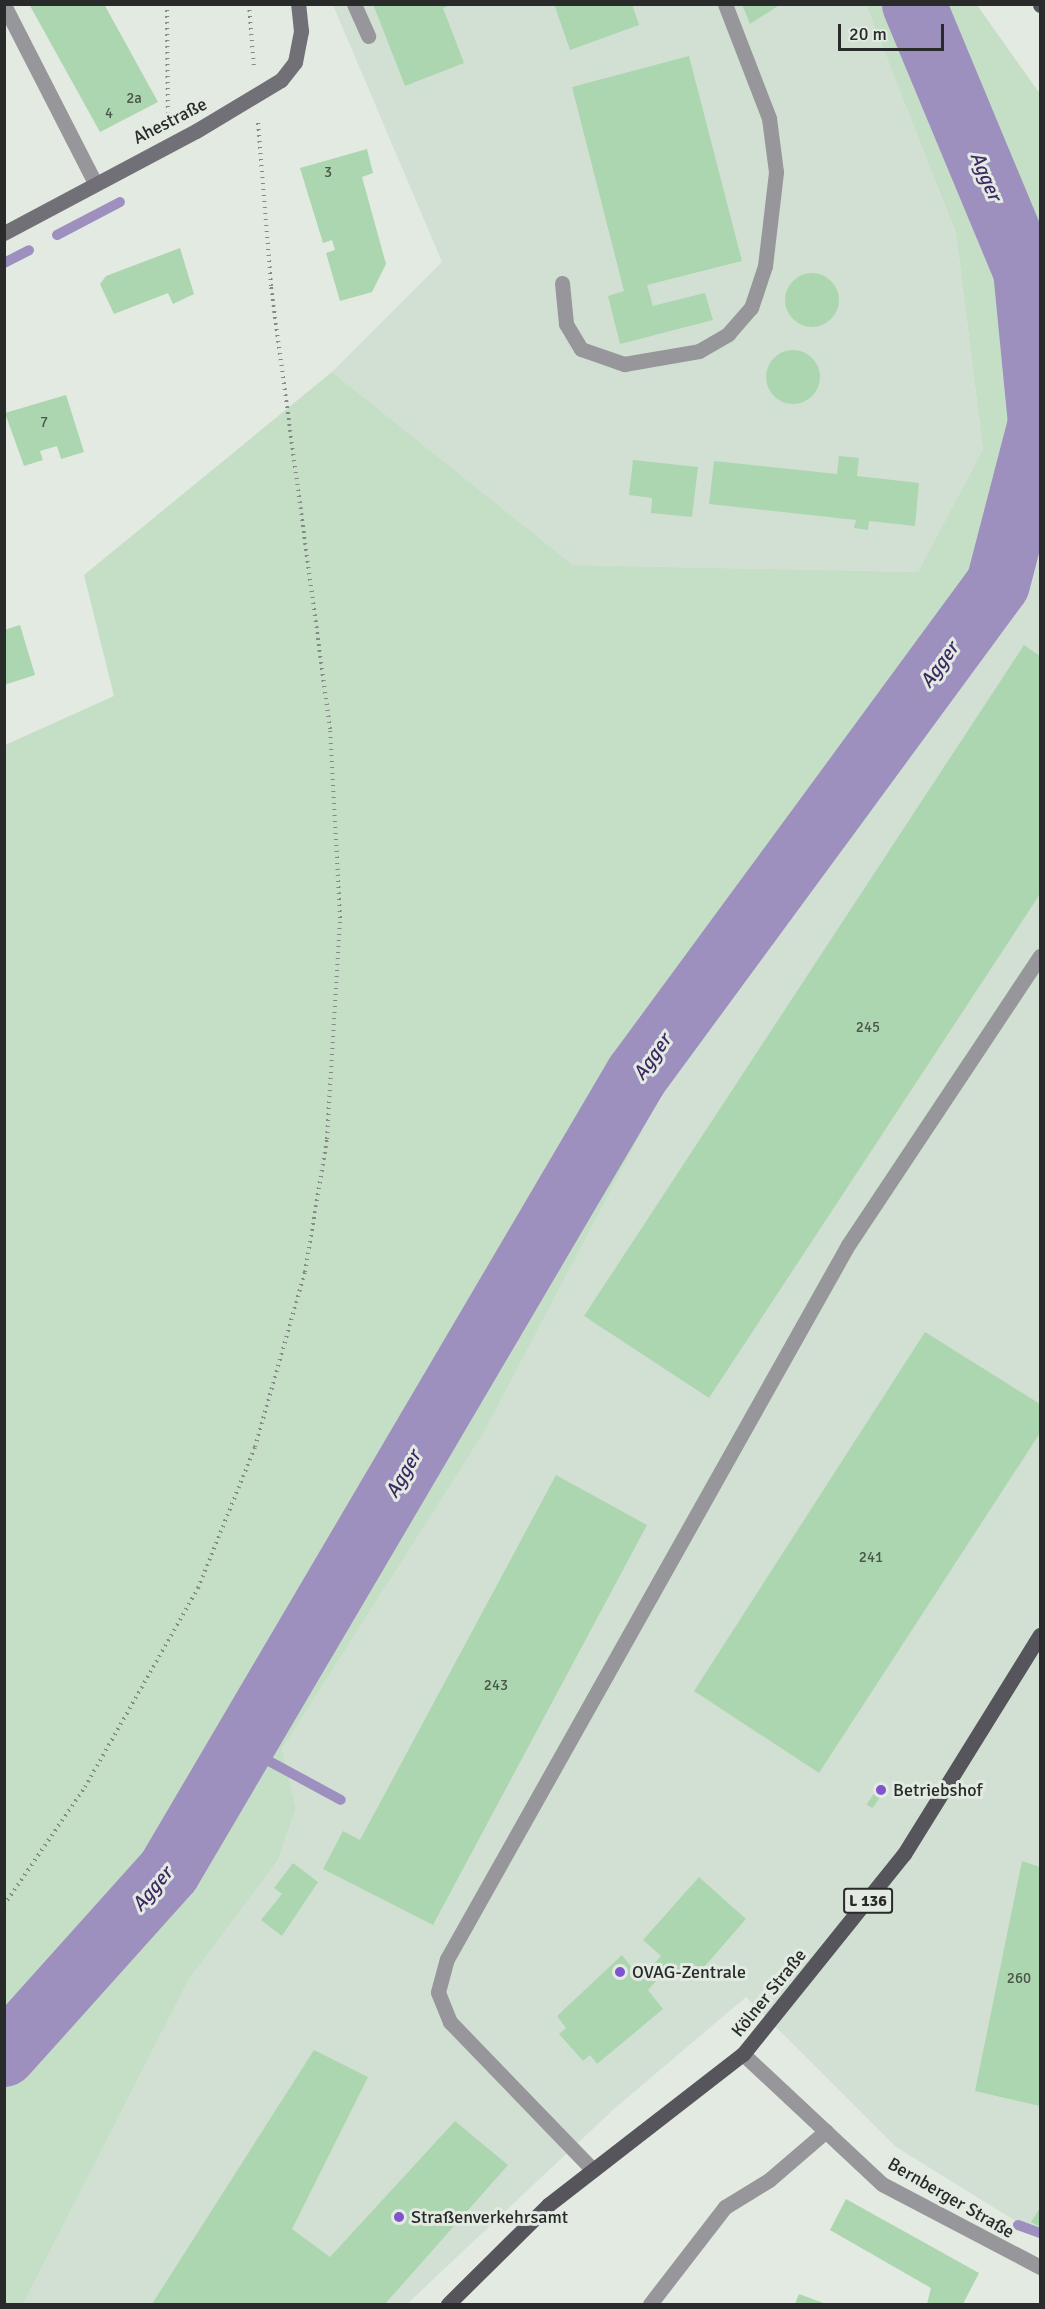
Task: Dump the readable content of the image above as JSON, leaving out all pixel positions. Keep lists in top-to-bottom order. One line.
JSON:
{"streets":{"main road":["Ahestraße","L 136","Kölner Straße"],"street":["Bernberger Straße"]},"crossings":[["Kölner Straße","Bernberger Straße"]],"water":["Agger"],"places":["Betriebshof","OVAG-Zentrale","Straßenverkehrsamt"],"house_numbers":["2a","4","3","7","245","241","243","260"],"scale_bar":"20 m"}
